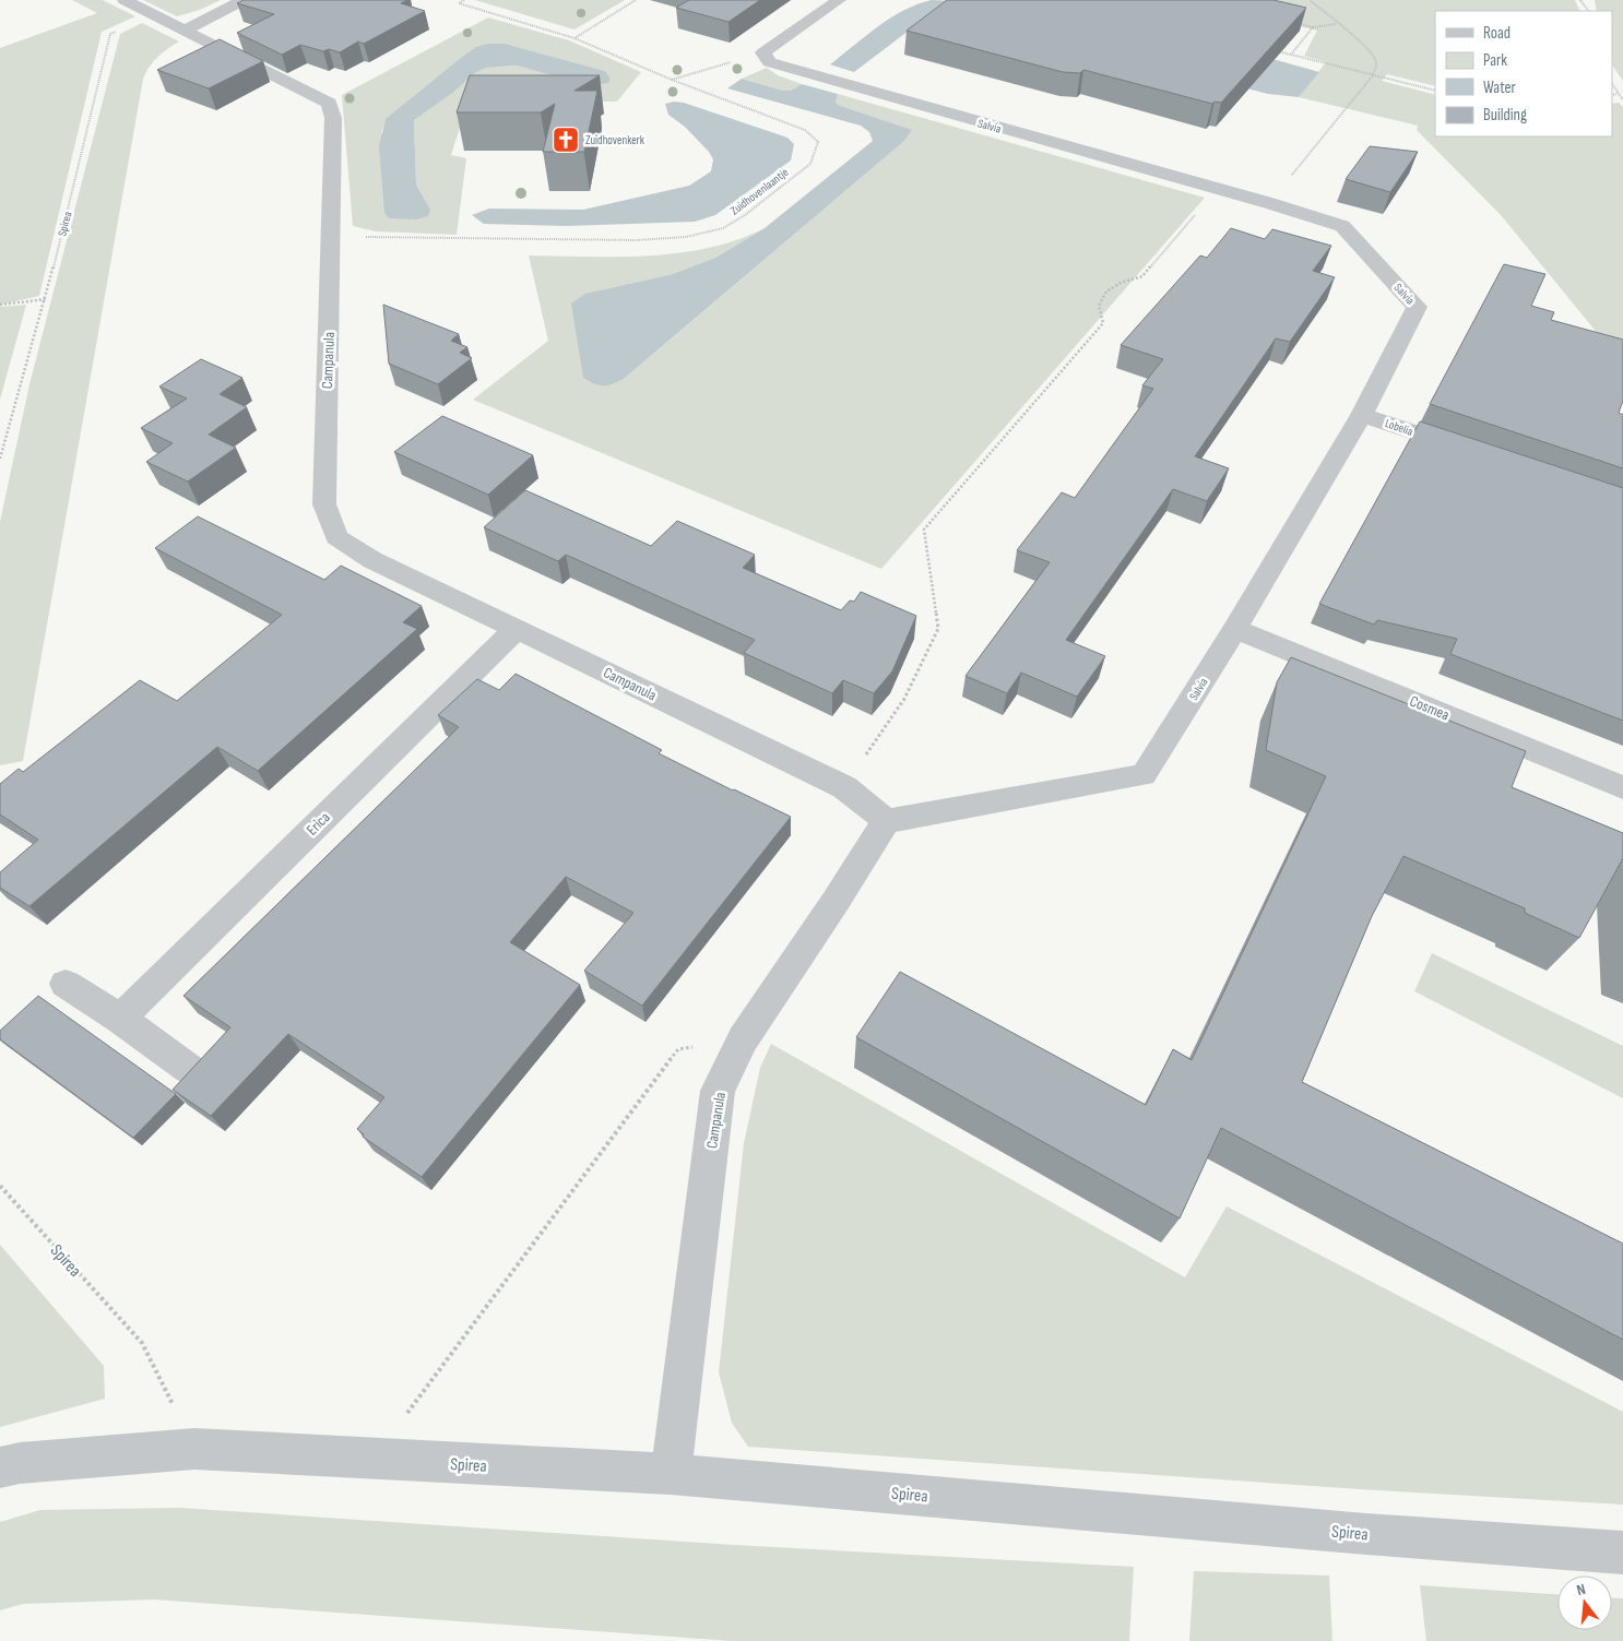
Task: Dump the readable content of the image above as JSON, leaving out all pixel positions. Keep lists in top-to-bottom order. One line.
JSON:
{"streets":{"street":["Salvia","Spirea","Campanula","Lobelia","Cosmea","Erica"],"path":["Zuidhovenlaantje"]},"crossings":[["Salvia","Campanula"],["Salvia","Lobelia"],["Salvia","Cosmea"],["Zuidhovenlaantje","Campanula"],["Spirea","Campanula"],["Campanula","Erica"]],"places":{"church":["Zuidhovenkerk"]},"legend":["Road","Park","Water","Building"],"north":"top"}
